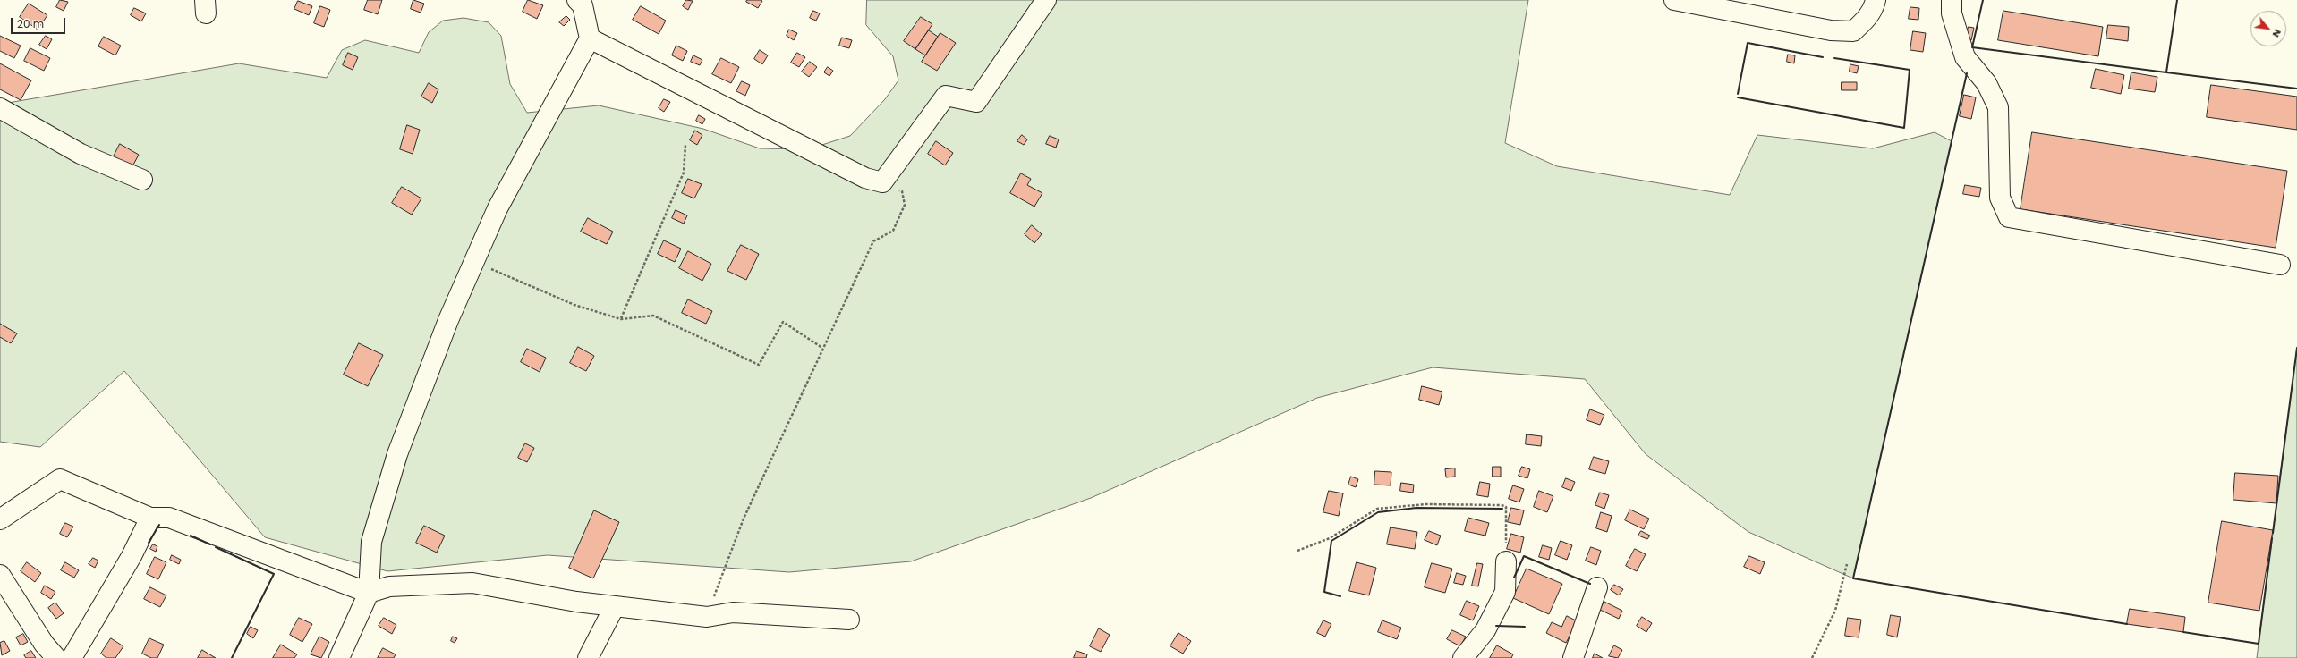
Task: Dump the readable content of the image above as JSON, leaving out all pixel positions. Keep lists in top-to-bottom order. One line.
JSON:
{"scale_bar":"20 m","north":"bottom right"}
